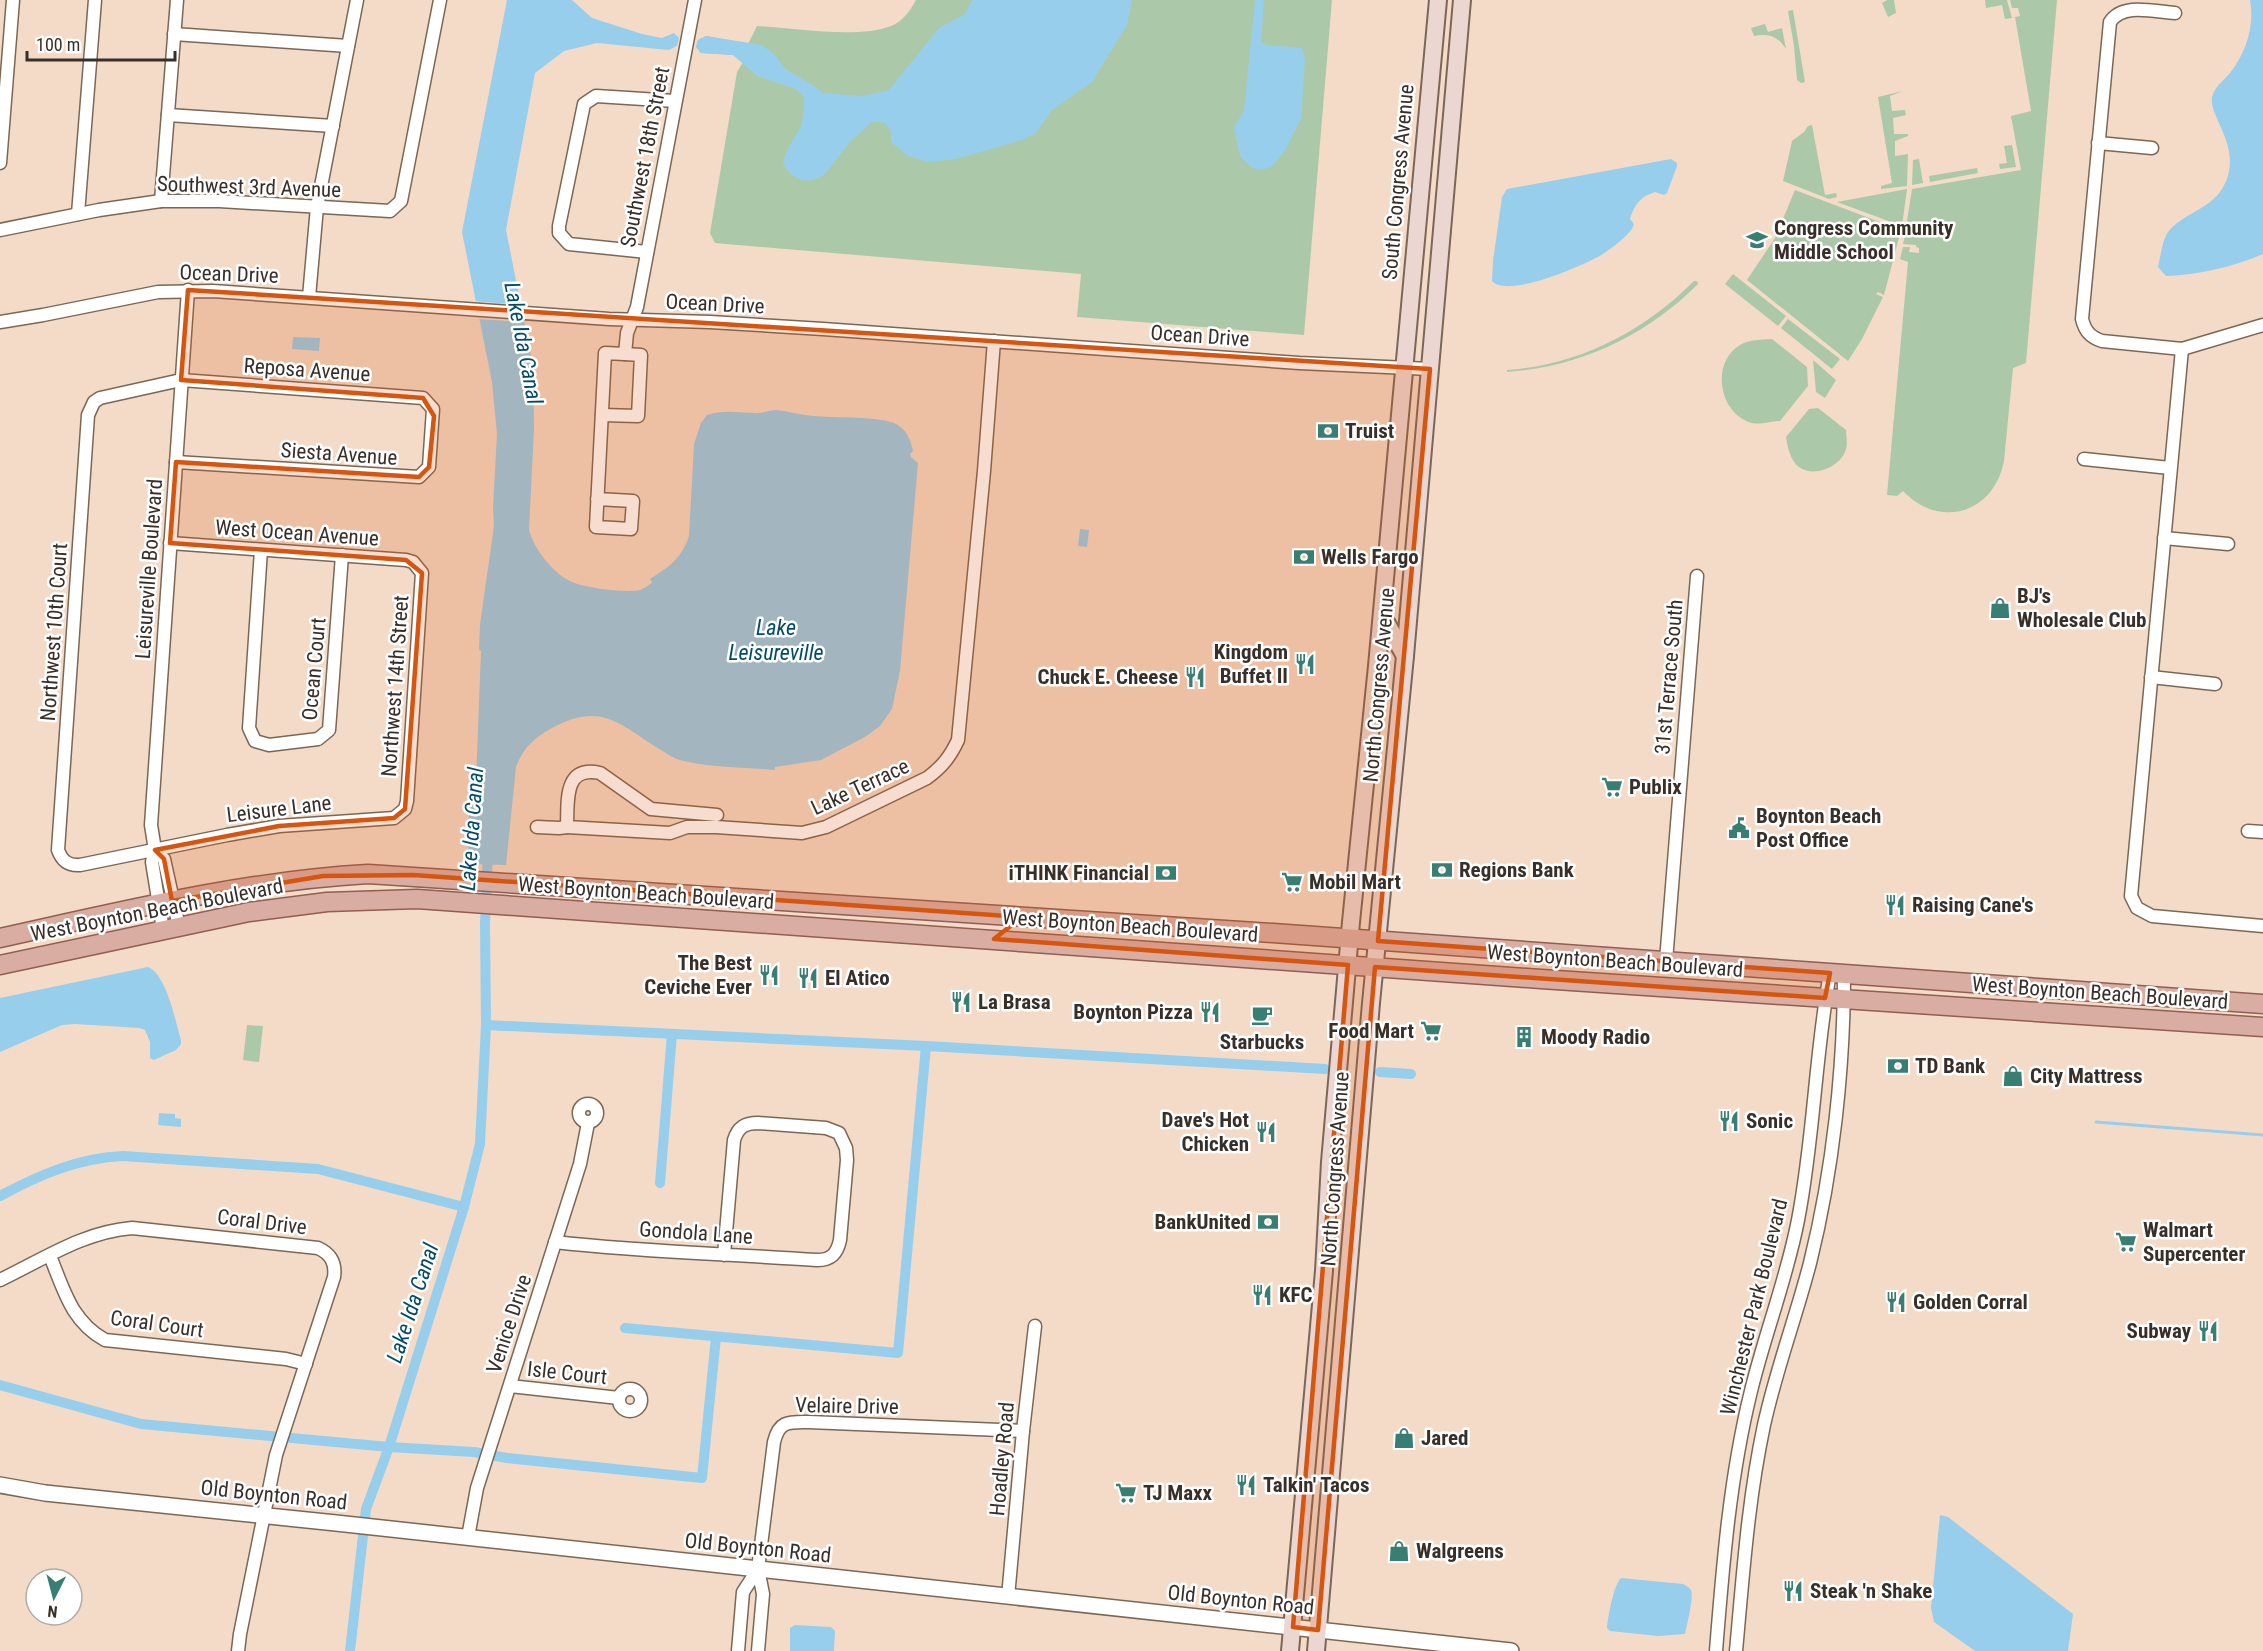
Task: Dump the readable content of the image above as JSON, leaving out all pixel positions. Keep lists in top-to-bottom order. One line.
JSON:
{"streets":{"main road":["South Congress Avenue","North Congress Avenue","West Boynton Beach Boulevard"],"street":["Southwest 18th Street","Southwest 3rd Avenue","Ocean Drive","Reposa Avenue","Siesta Avenue","West Ocean Avenue","Leisureville Boulevard","Northwest 10th Court","Ocean Court","31st Terrace South","Northwest 14th Street","Lake Terrace","Leisure Lane","Coral Drive","Gondola Lane","Winchester Park Boulevard","Coral Court","Venice Drive","Isle Court","Velaire Drive","Hoadley Road","Old Boynton Road"]},"crossings":[["Southwest 18th Street","Ocean Drive"],["South Congress Avenue","Ocean Drive"],["South Congress Avenue","North Congress Avenue"],["Ocean Drive","Leisureville Boulevard"],["Ocean Drive","North Congress Avenue"],["Ocean Drive","Lake Terrace"],["Reposa Avenue","Siesta Avenue"],["Reposa Avenue","Leisureville Boulevard"],["Reposa Avenue","Northwest 10th Court"],["Siesta Avenue","Leisureville Boulevard"],["West Ocean Avenue","Leisureville Boulevard"],["West Ocean Avenue","Ocean Court"],["West Ocean Avenue","Northwest 14th Street"],["Leisureville Boulevard","Northwest 10th Court"],["Leisureville Boulevard","Leisure Lane"],["Leisureville Boulevard","West Boynton Beach Boulevard"],["Northwest 10th Court","Leisure Lane"],["31st Terrace South","West Boynton Beach Boulevard"],["North Congress Avenue","West Boynton Beach Boulevard"],["North Congress Avenue","Old Boynton Road"],["Northwest 14th Street","Leisure Lane"],["West Boynton Beach Boulevard","Winchester Park Boulevard"],["Coral Drive","Coral Court"],["Coral Drive","Old Boynton Road"],["Gondola Lane","Venice Drive"],["Venice Drive","Isle Court"],["Venice Drive","Old Boynton Road"],["Velaire Drive","Hoadley Road"],["Velaire Drive","Old Boynton Road"],["Hoadley Road","Old Boynton Road"]],"water":["Lake Ida Canal","Lake Leisureville"],"places":{"school or university":["Congress Community Middle School"],"bank":["Truist","Wells Fargo","Regions Bank","iTHINK Financial","TD Bank","BankUnited"],"shop":["BJ's Wholesale Club","City Mattress","Jared","Walgreens"],"restaurant":["Kingdom Buffet II","Chuck E. Cheese","Raising Cane's","The Best Ceviche Ever","El Atico","La Brasa","Boynton Pizza","Sonic","Dave's Hot Chicken","KFC","Golden Corral","Subway","Talkin' Tacos","Steak 'n Shake"],"supermarket":["Publix","Mobil Mart","Food Mart","Walmart Supercenter","TJ Maxx"],"public building":["Boynton Beach Post Office"],"cafe":["Starbucks"],"building":["Moody Radio"]},"scale_bar":"100 m","north":"bottom"}
